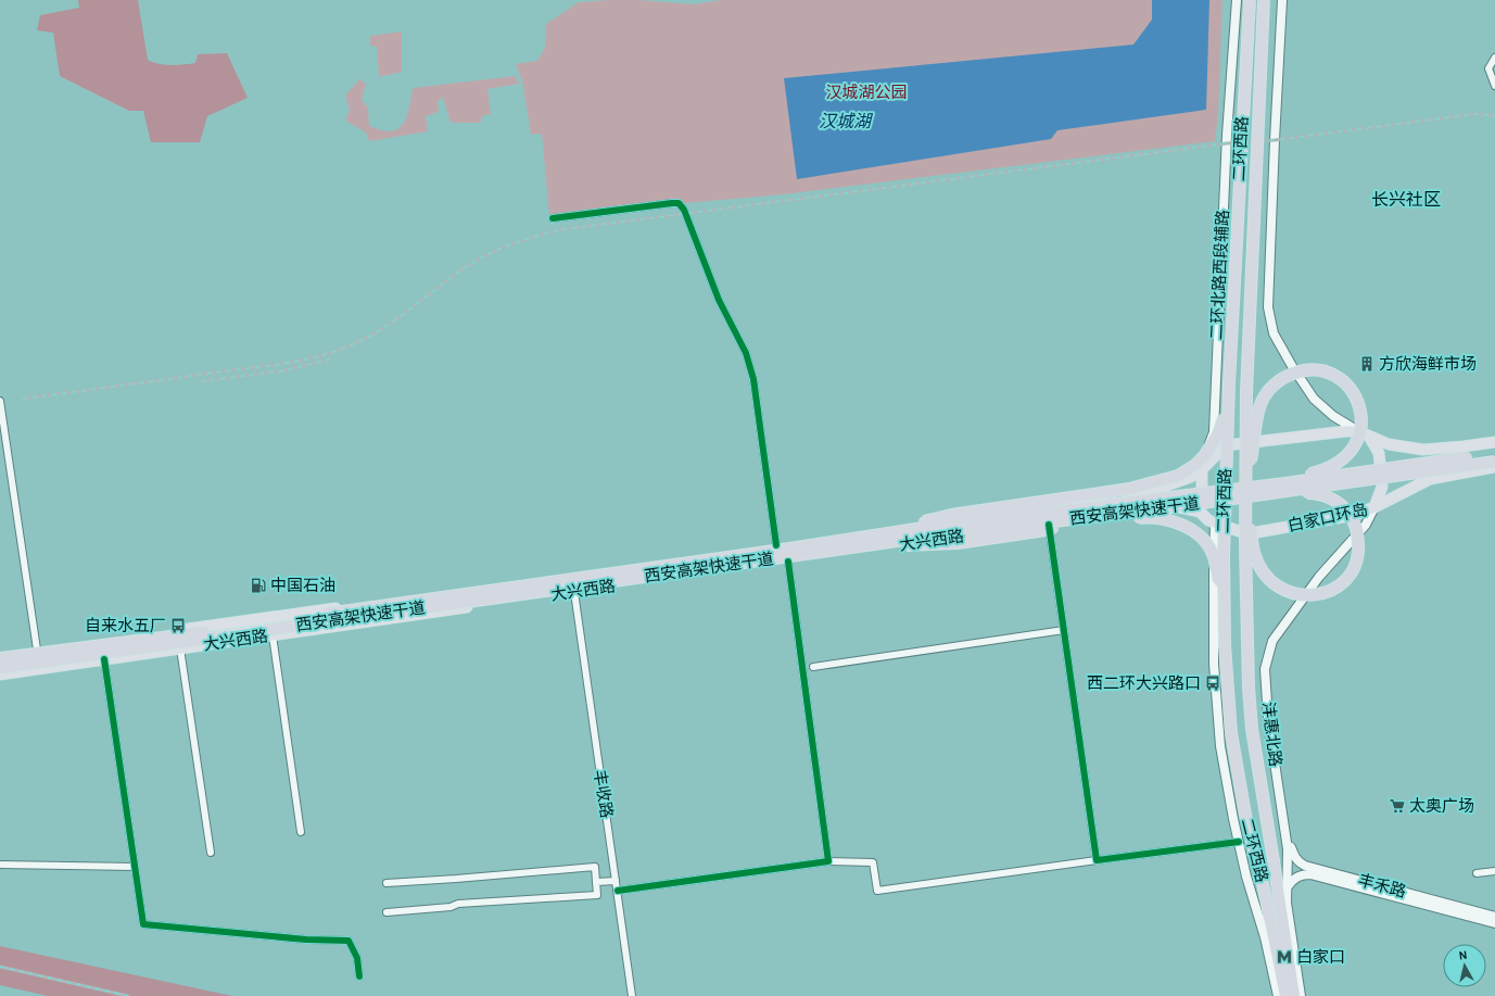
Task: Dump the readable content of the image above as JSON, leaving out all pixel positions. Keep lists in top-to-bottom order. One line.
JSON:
{"streets":{"highway":["二环西路","西安高架快速干道"],"main road":["二环北路西段辅路","白家口环岛","大兴西路","沣惠北路","丰禾路"],"street":["丰收路"]},"crossings":[["二环西路","沣惠北路"],["二环西路","丰禾路"],["二环北路西段辅路","大兴西路"],["白家口环岛","大兴西路"],["白家口环岛","沣惠北路"],["大兴西路","丰收路"],["沣惠北路","丰禾路"]],"districts":["长兴社区"],"water":["汉城湖"],"parks":["汉城湖公园"],"places":{"building":["方欣海鲜市场"],"fuel station":["中国石油"],"bus stop":["自来水五厂","西二环大兴路口"],"supermarket":["太奥广场"],"metro station":["白家口"]},"north":"top"}
